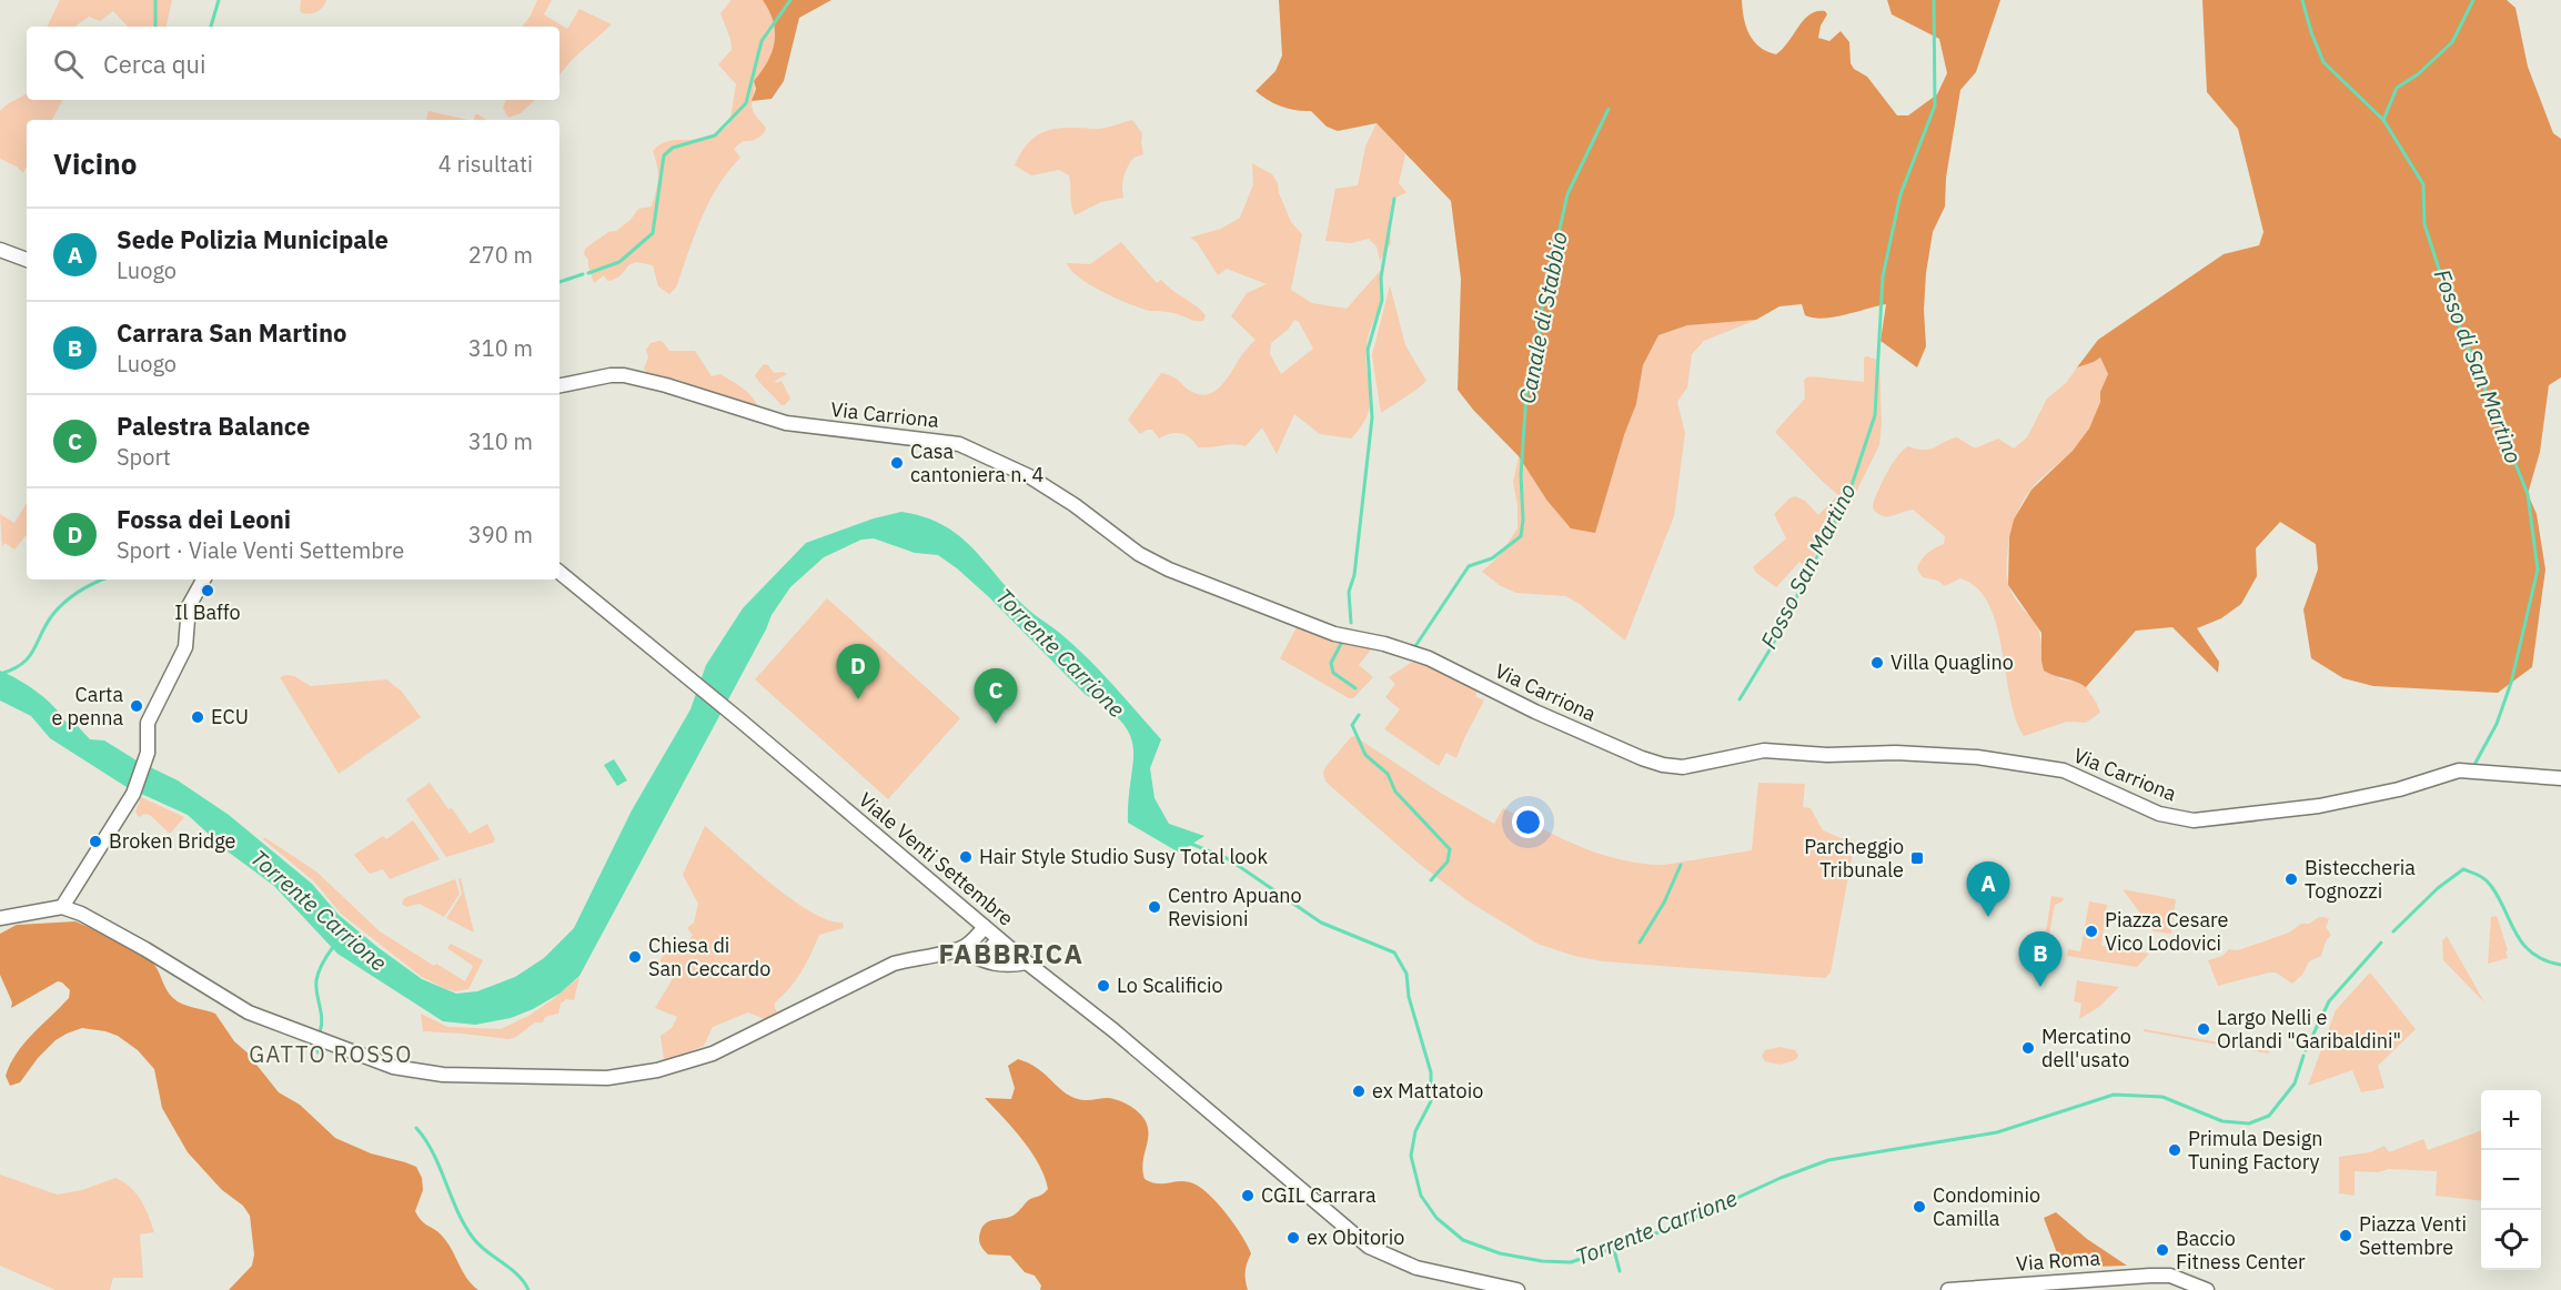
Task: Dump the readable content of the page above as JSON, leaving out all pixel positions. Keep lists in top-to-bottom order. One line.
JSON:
{"streets":{"main road":["Via Carriona","Viale Venti Settembre","Via Roma"]},"districts":["FABBRICA","GATTO ROSSO"],"water":["Canale di Stabbio","Fosso di San Martino","Fosso San Martino","Torrente Carrione"],"places":{"other":["Casa cantoniera n. 4","Il Baffo","Villa Quaglino","Carta e penna","ECU","Broken Bridge","Hair Style Studio Susy Total look","Bisteccheria Tognozzi","Centro Apuano Revisioni","Piazza Cesare Vico Lodovici","Chiesa di San Ceccardo","Lo Scalificio","Largo Nelli e Orlandi \"Garibaldini\"","Mercatino dell'usato","ex Mattatoio","Primula Design Tuning Factory","CGIL Carrara","Condominio Camilla","Piazza Venti Settembre","ex Obitorio","Baccio Fitness Center"],"transit":["Parcheggio Tribunale"]},"page":{"search":"Cerca qui","heading":["Vicino","4 risultati"],"list":[{"mark":"A","name":"Sede Polizia Municipale","note":"Luogo","value":"270 m"},{"mark":"B","name":"Carrara San Martino","note":"Luogo","value":"310 m"},{"mark":"C","name":"Palestra Balance","note":"Sport","value":"310 m"},{"mark":"D","name":"Fossa dei Leoni","note":"Sport · Viale Venti Settembre","value":"390 m"}],"pins":["D","C","A","B"],"map_buttons":["+","−"]}}
